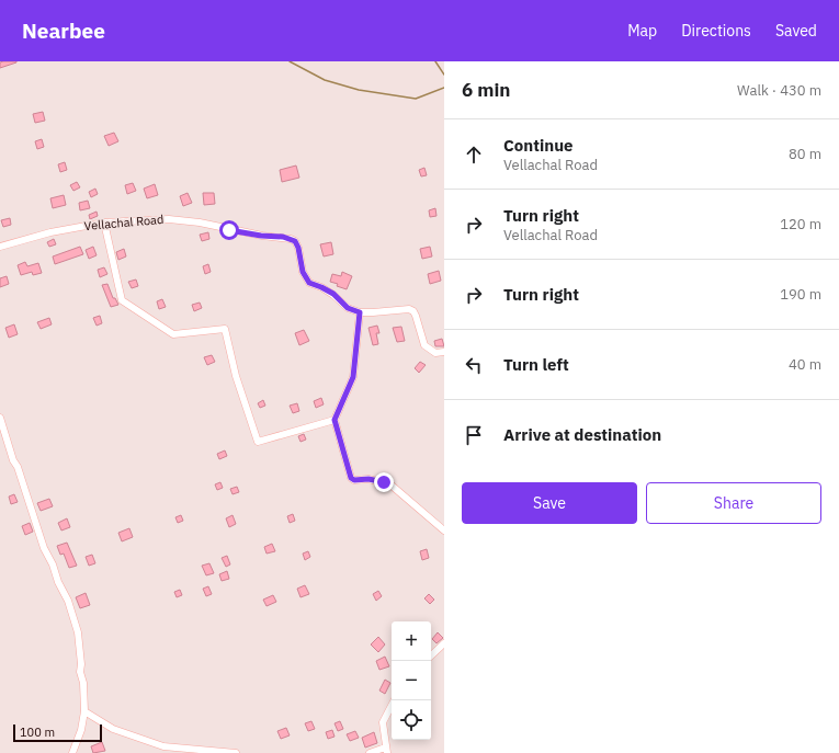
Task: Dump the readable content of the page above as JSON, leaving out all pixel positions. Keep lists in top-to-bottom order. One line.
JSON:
{"streets":{"street":["Vellachal Road"]},"scale_bar":"100 m","page":{"header":"Nearbee","nav":["Map","Directions","Saved"],"heading":["6 min","Walk · 430 m"],"list":[["Continue","Vellachal Road","80 m"],["Turn right","Vellachal Road","120 m"],["Turn right","190 m"],["Turn left","40 m"],"Arrive at destination"],"buttons":["Save","Share"],"map_buttons":["+","−"],"scale":"100 m"}}
